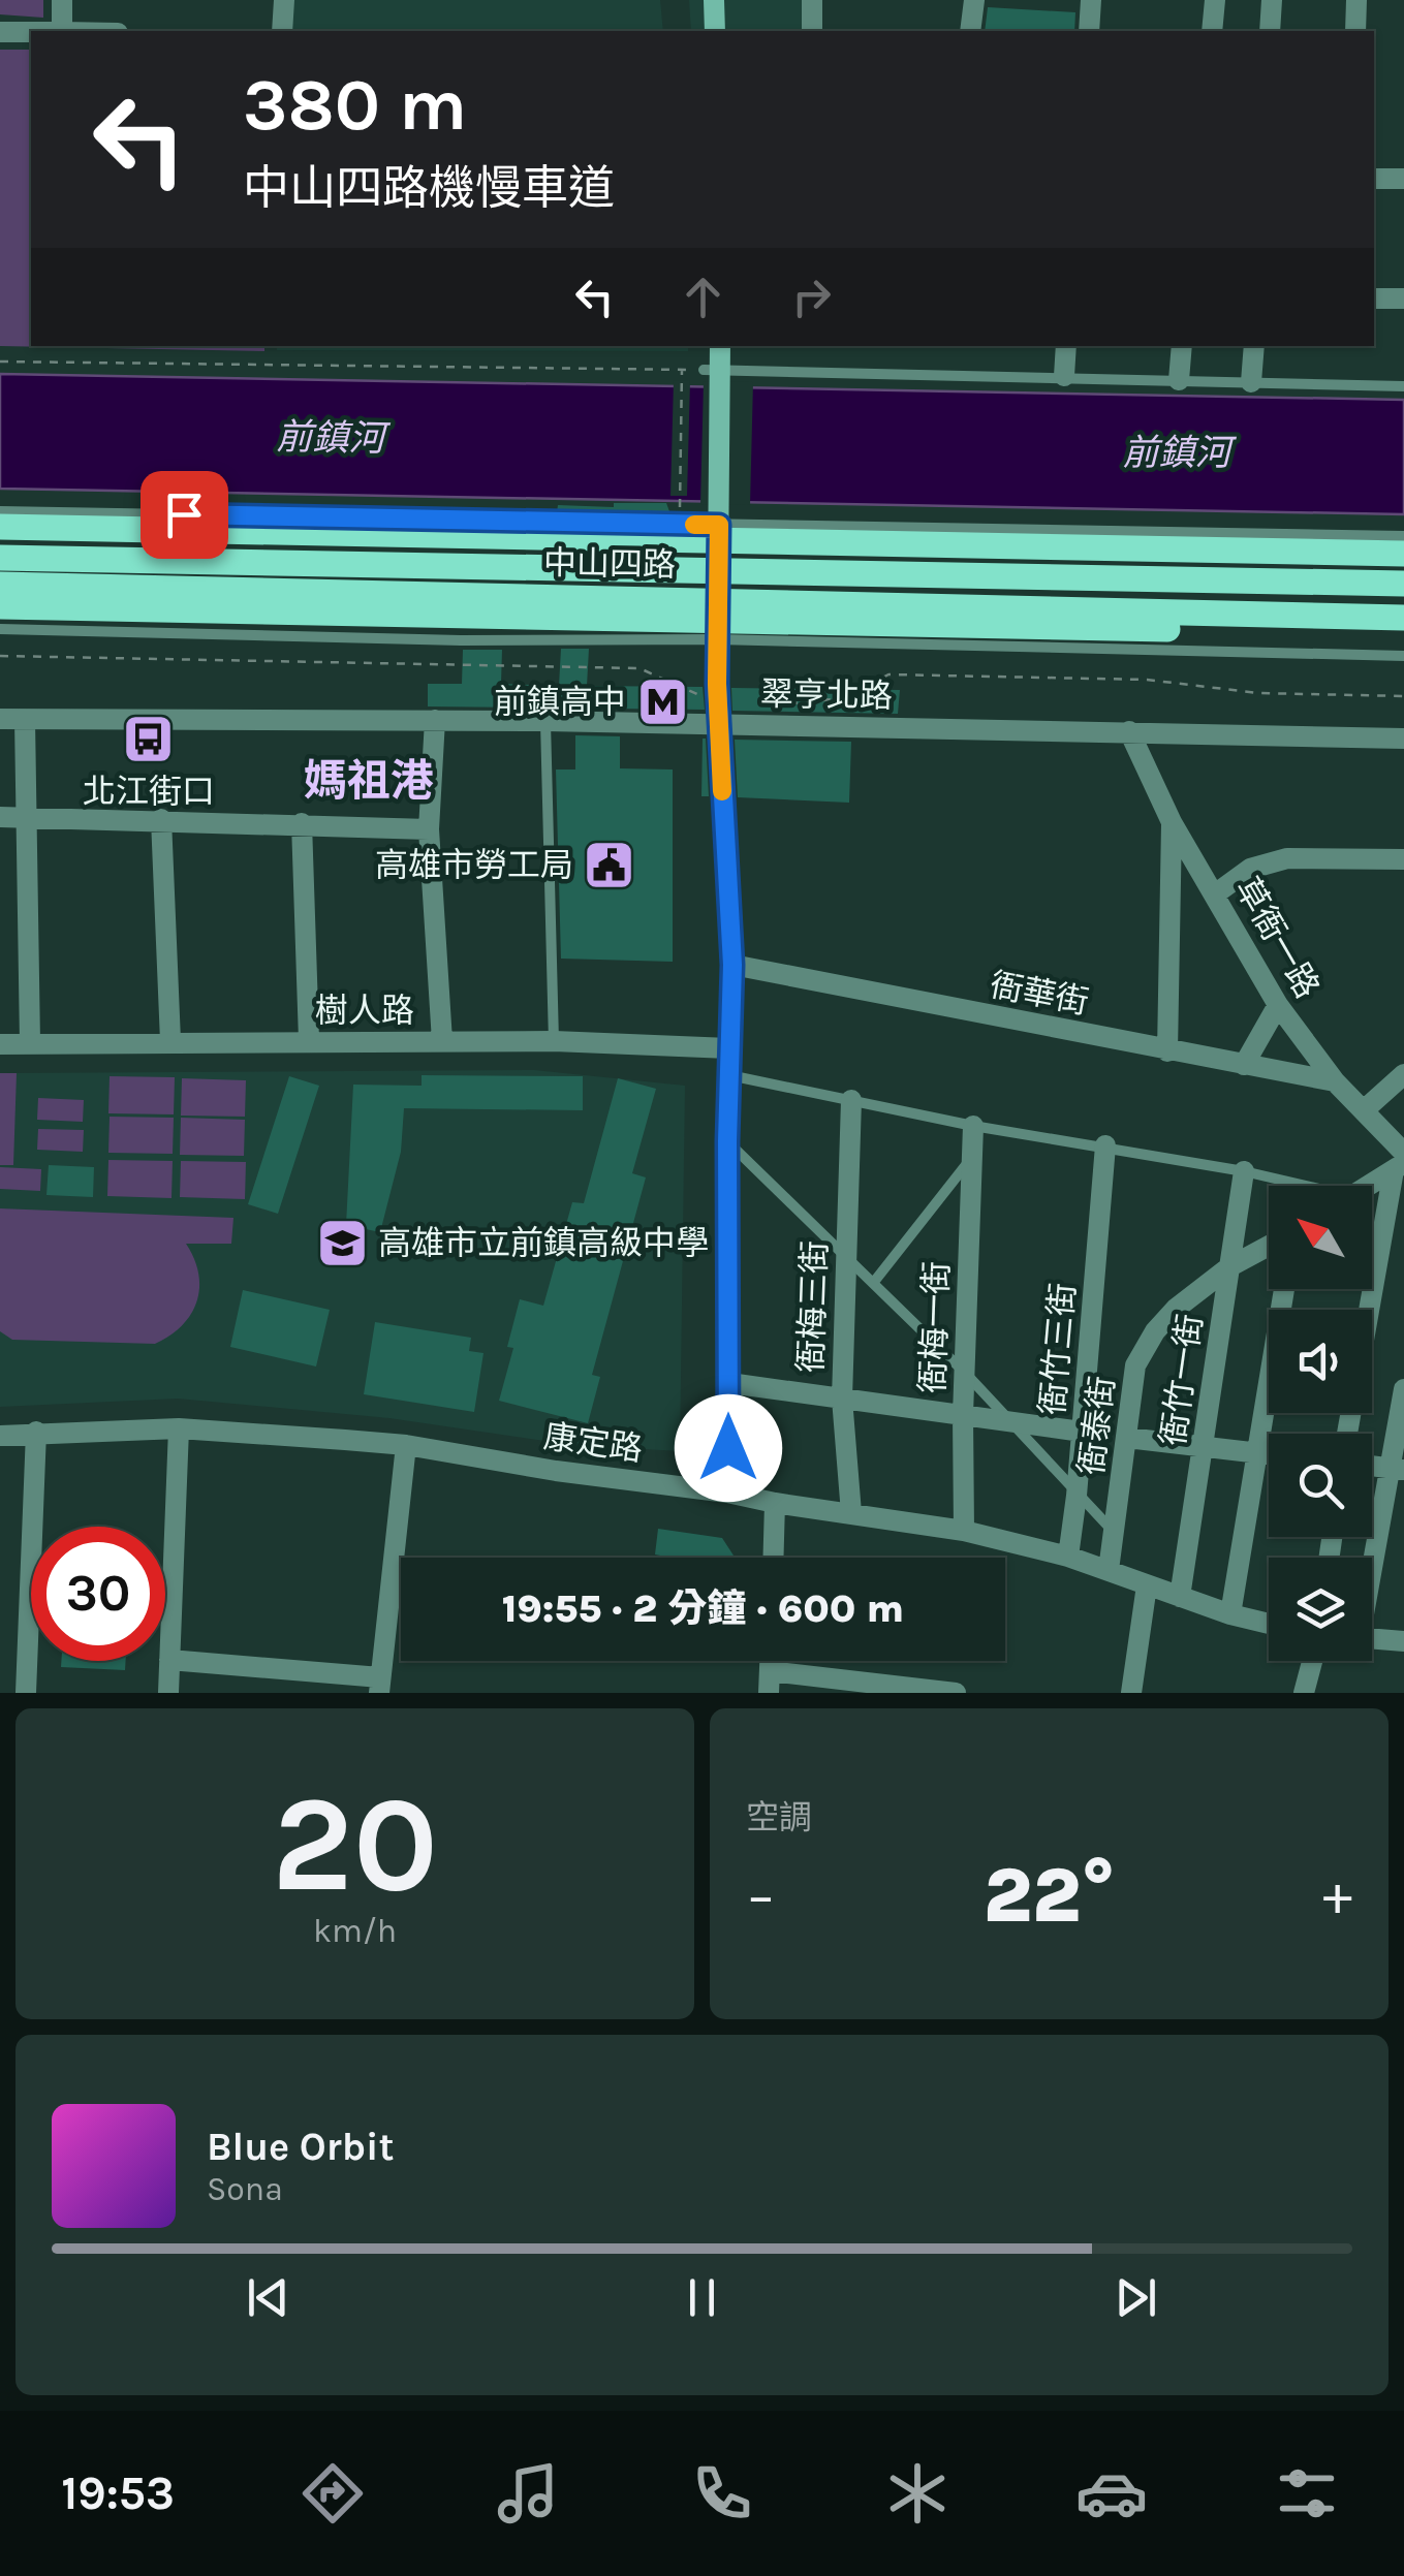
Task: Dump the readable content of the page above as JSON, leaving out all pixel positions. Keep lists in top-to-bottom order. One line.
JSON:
{"streets":{"main road":["中山四路"],"street":["翠亨北路","草衙一路","衙華街","樹人路","衙梅三街","衙梅一街","衙竹三街","衙竹一街","衙泰街","康定路"]},"crossings":[["翠亨北路","草衙一路"],["草衙一路","衙華街"],["衙梅三街","康定路"],["衙梅一街","康定路"],["衙竹三街","康定路"],["衙竹一街","衙泰街"],["衙竹一街","康定路"],["衙泰街","康定路"]],"districts":["媽祖港"],"water":["前鎮河"],"places":{"metro station":["前鎮高中"],"bus stop":["北江街口"],"public building":["高雄市勞工局"],"school or university":["高雄市立前鎮高級中學"]},"north":"top left","page":{"turn":["380 m","中山四路機慢車道"],"limit":"30","trip":"19:55 · 2 分鐘 · 600 m","tile":[["20","km/h"],"空調"],"heat":["−","22°","+"],"song":["Blue Orbit","Sona"],"tabs":"19:53"}}
